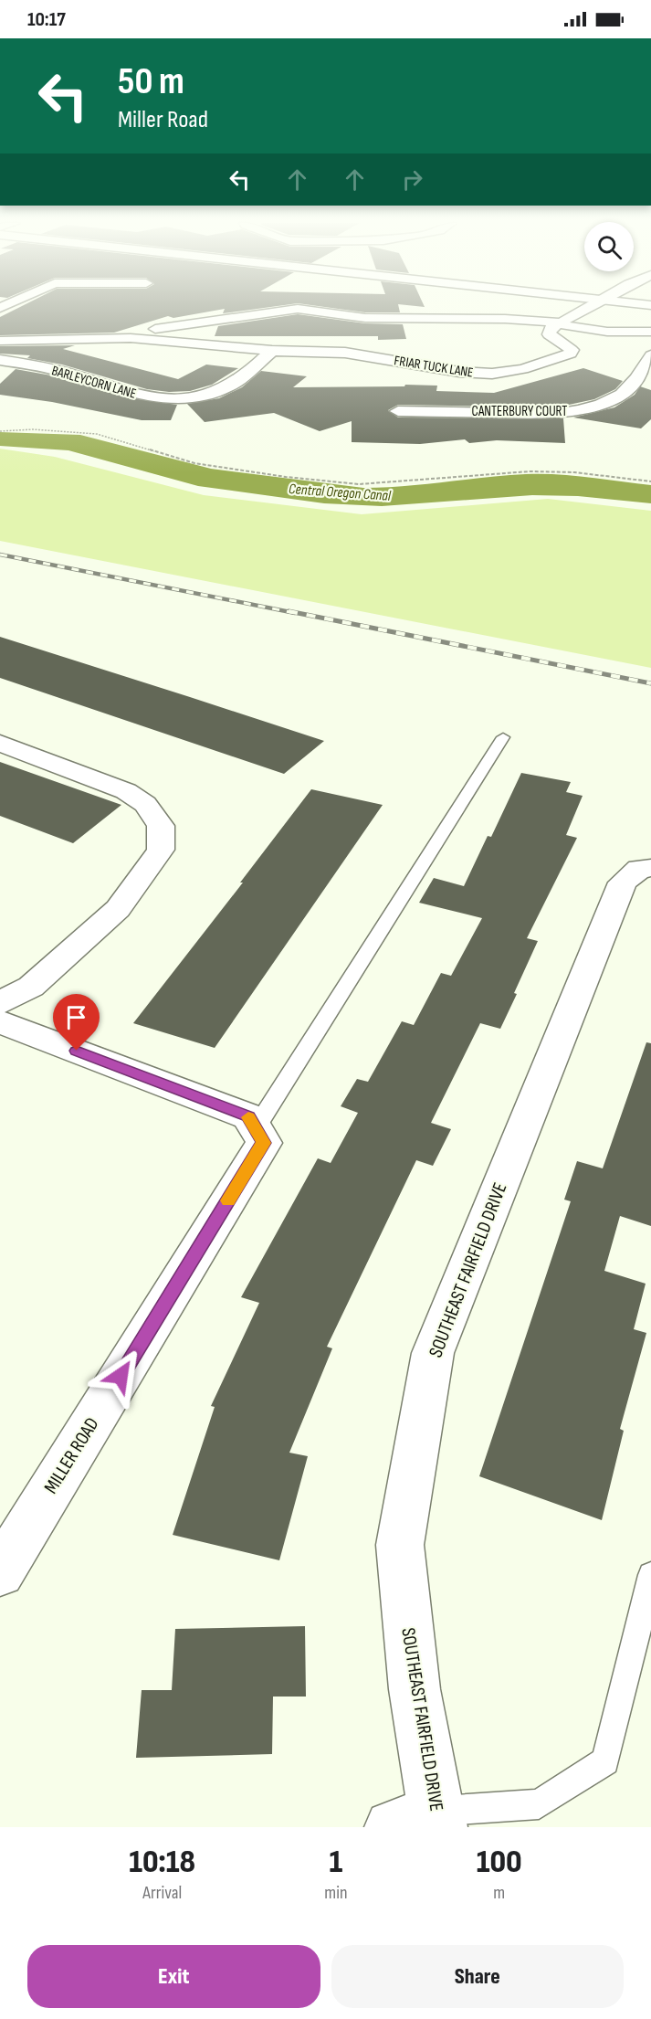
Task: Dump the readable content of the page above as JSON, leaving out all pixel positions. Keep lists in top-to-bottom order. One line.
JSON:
{"streets":{"street":["FRIAR TUCK LANE","BARLEYCORN LANE","CANTERBURY COURT","SOUTHEAST FAIRFIELD DRIVE","MILLER ROAD"]},"crossings":[["FRIAR TUCK LANE","BARLEYCORN LANE"]],"water":["Central Oregon Canal"],"page":{"status":"10:17","turn":["50 m","Miller Road"],"eta":["10:18","Arrival","1","min","100","m"],"buttons":["Exit","Share"]}}
